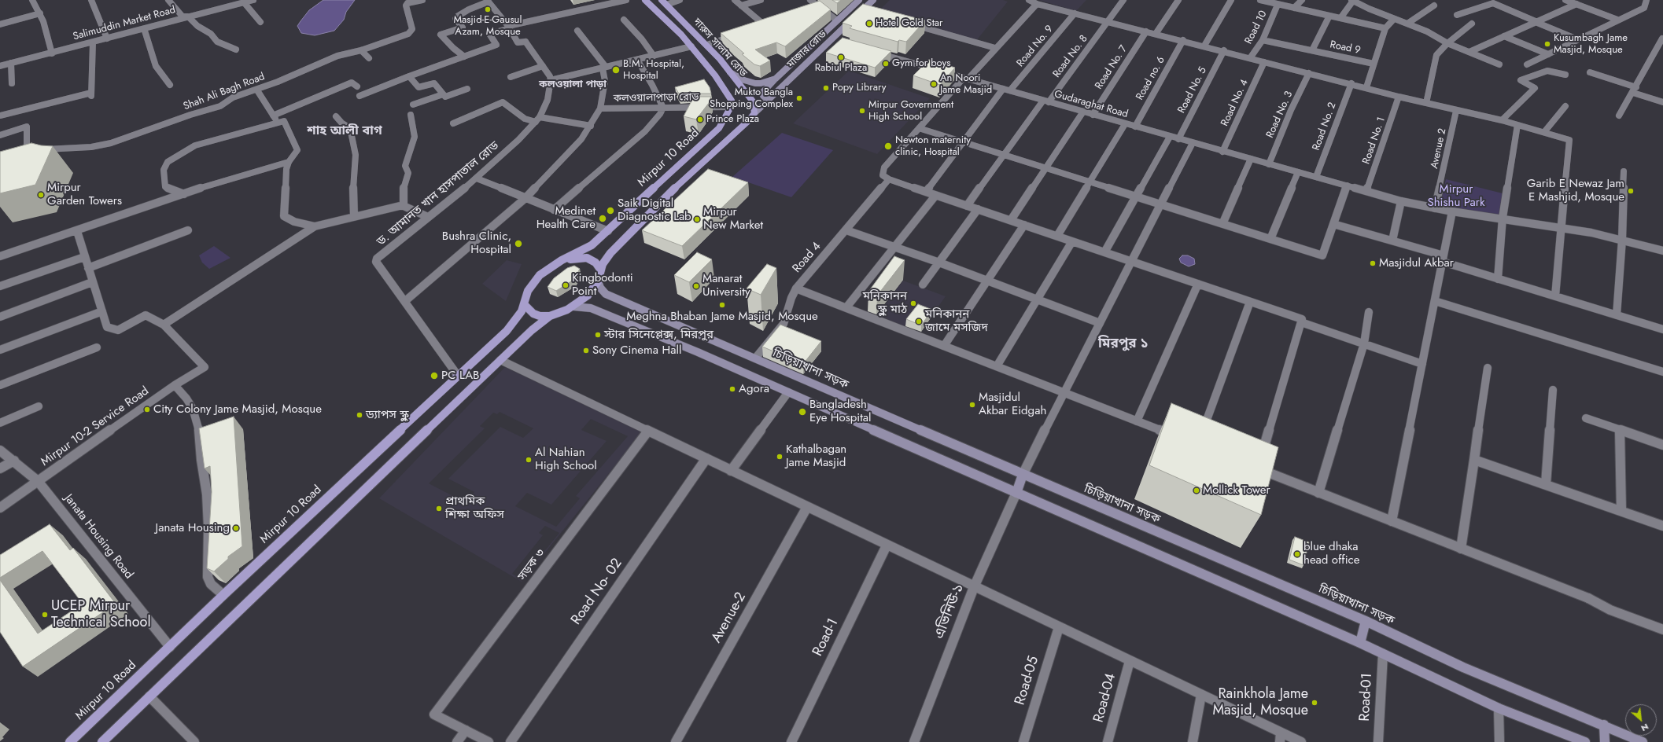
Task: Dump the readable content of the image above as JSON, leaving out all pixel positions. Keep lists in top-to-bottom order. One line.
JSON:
{"streets":{"main road":["দারুস সালাম রোড","মাজার রোড","Mirpur 10 Road","চিড়িয়াখানা সড়ক"],"street":["Salimuddin Market Road","Road 10","Road No. 9","Road 9","Road No. 8","Road No. 7","Road no. 6","Road No. 5","Shah Ali Bagh Road","কলওয়ালাপাড়া রোড","Road No. 4","Gudaraghat Road","Road No. 3","Road No. 2","Road No. 1","Avenue 2","ড. আমানত খান হাসপাতাল রোড","Road 4","Mirpur 10-2 Service Road","Janata Housing Road","সড়ক ৩","Road No- 02","এভিনিউ-১","Avenue-2","Road-1","Road-05","Road-01","Road-04"]},"crossings":[["Road 10","Road 9"],["Road No. 9","Gudaraghat Road"],["দারুস সালাম রোড","মাজার রোড"],["দারুস সালাম রোড","কলওয়ালাপাড়া রোড"],["দারুস সালাম রোড","Mirpur 10 Road"],["Road No. 8","Gudaraghat Road"],["Road No. 7","Gudaraghat Road"],["Road no. 6","Gudaraghat Road"],["Road No. 5","Gudaraghat Road"],["কলওয়ালাপাড়া রোড","Mirpur 10 Road"],["Road No. 4","Gudaraghat Road"],["Gudaraghat Road","Road No. 3"],["Gudaraghat Road","Road No. 2"],["Gudaraghat Road","Road No. 1"],["Gudaraghat Road","Avenue 2"],["Mirpur 10 Road","ড. আমানত খান হাসপাতাল রোড"],["Mirpur 10 Road","Janata Housing Road"],["Road 4","চিড়িয়াখানা সড়ক"],["Mirpur 10-2 Service Road","Janata Housing Road"]],"districts":["কলওয়ালা পাড়া","শাহ আলী বাগ","মিরপুর ১"],"parks":["Mirpur Shishu Park"],"places":["Masjid-E-Gausul Azam, Mosque","Hotel Gold Star","Kusumbagh Jame Masjid, Mosque","Rabiul Plaza","Gym for boys","B.M. Hospital, Hospital","An Noori Jame Masjid","Popy Library","Mukto Bangla Shopping Complex","Mirpur Government High School","Prince Plaza","Newton maternity clinic, Hospital","Garib E Newaz Jam E Mashjid, Mosque","Mirpur Garden Towers","Saik Digital Diagnostic Lab","Medinet Health Care","Mirpur New Market","Bushra Clinic, Hospital","Masjidul Akbar","Kingbodonti Point","Manarat University","মনিকানন স্কুল মাঠ","Meghna Bhaban Jame Masjid, Mosque","মনিকানন জামে মসজিদ","স্টার সিনেপ্লেক্স, মিরপুর","Sony Cinema Hall","PC LAB","Agora","Masjidul Akbar Eidgah","City Colony Jame Masjid, Mosque","Bangladesh Eye Hospital","ড্যাপস স্কুল","Kathalbagan Jame Masjid","Al Nahian High School","Mollick Tower","প্রাথমিক শিক্ষা অফিস","Janata Housing","blue dhaka head office","UCEP Mirpur Technical School","Rainkhola Jame Masjid, Mosque"],"north":"bottom right"}
